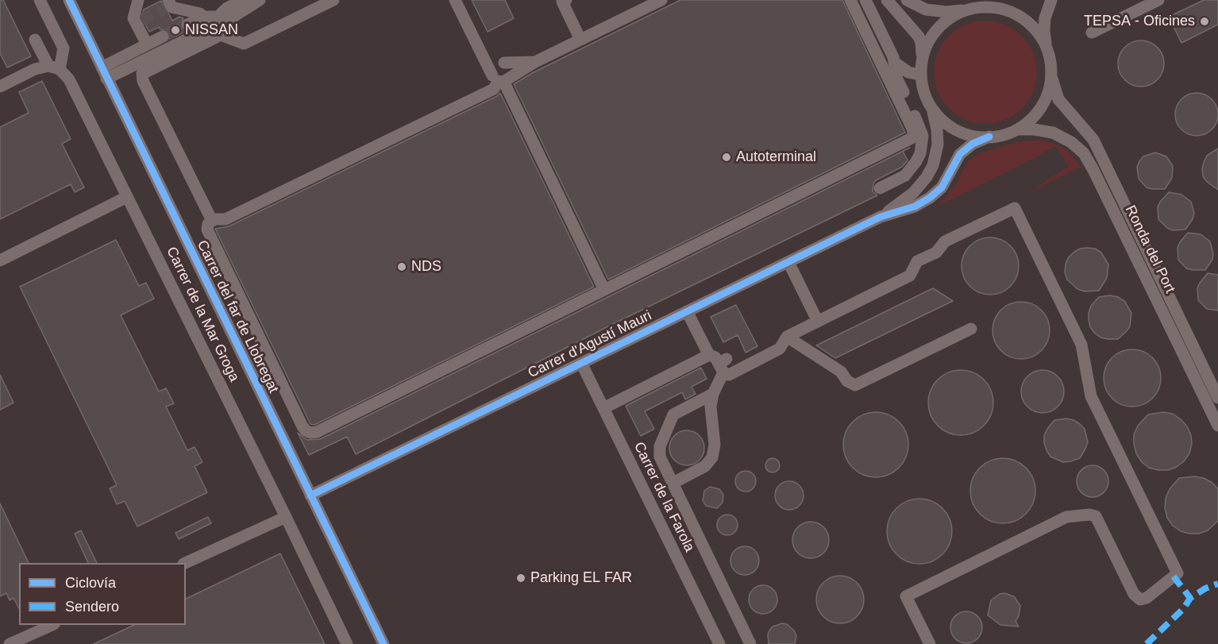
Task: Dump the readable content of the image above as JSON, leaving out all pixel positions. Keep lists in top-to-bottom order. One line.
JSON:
{"streets":{"street":["Ronda del Port","Carrer de la Mar Groga","Carrer del far de Llobregat","Carrer d'Agustí Mauri","Carrer de la Farola"]},"crossings":[["Carrer del far de Llobregat","Carrer d'Agustí Mauri"],["Carrer d'Agustí Mauri","Carrer de la Farola"]],"places":["TEPSA - Oficines","NISSAN","Autoterminal","NDS","Parking EL FAR"],"legend":["Ciclovía","Sendero"]}
